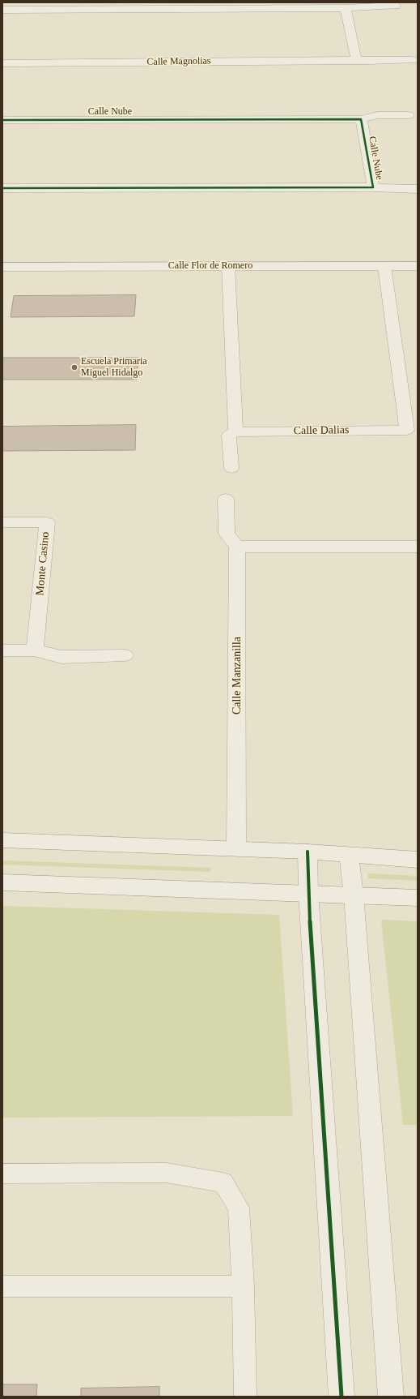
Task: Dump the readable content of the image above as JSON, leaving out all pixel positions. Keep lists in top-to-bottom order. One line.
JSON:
{"streets":{"street":["Calle Magnolias","Calle Nube","Calle Flor de Romero","Calle Dalias","Monte Casino","Calle Manzanilla"]},"crossings":[["Calle Flor de Romero","Calle Dalias"]],"places":["Escuela Primaria Miguel Hidalgo"]}
